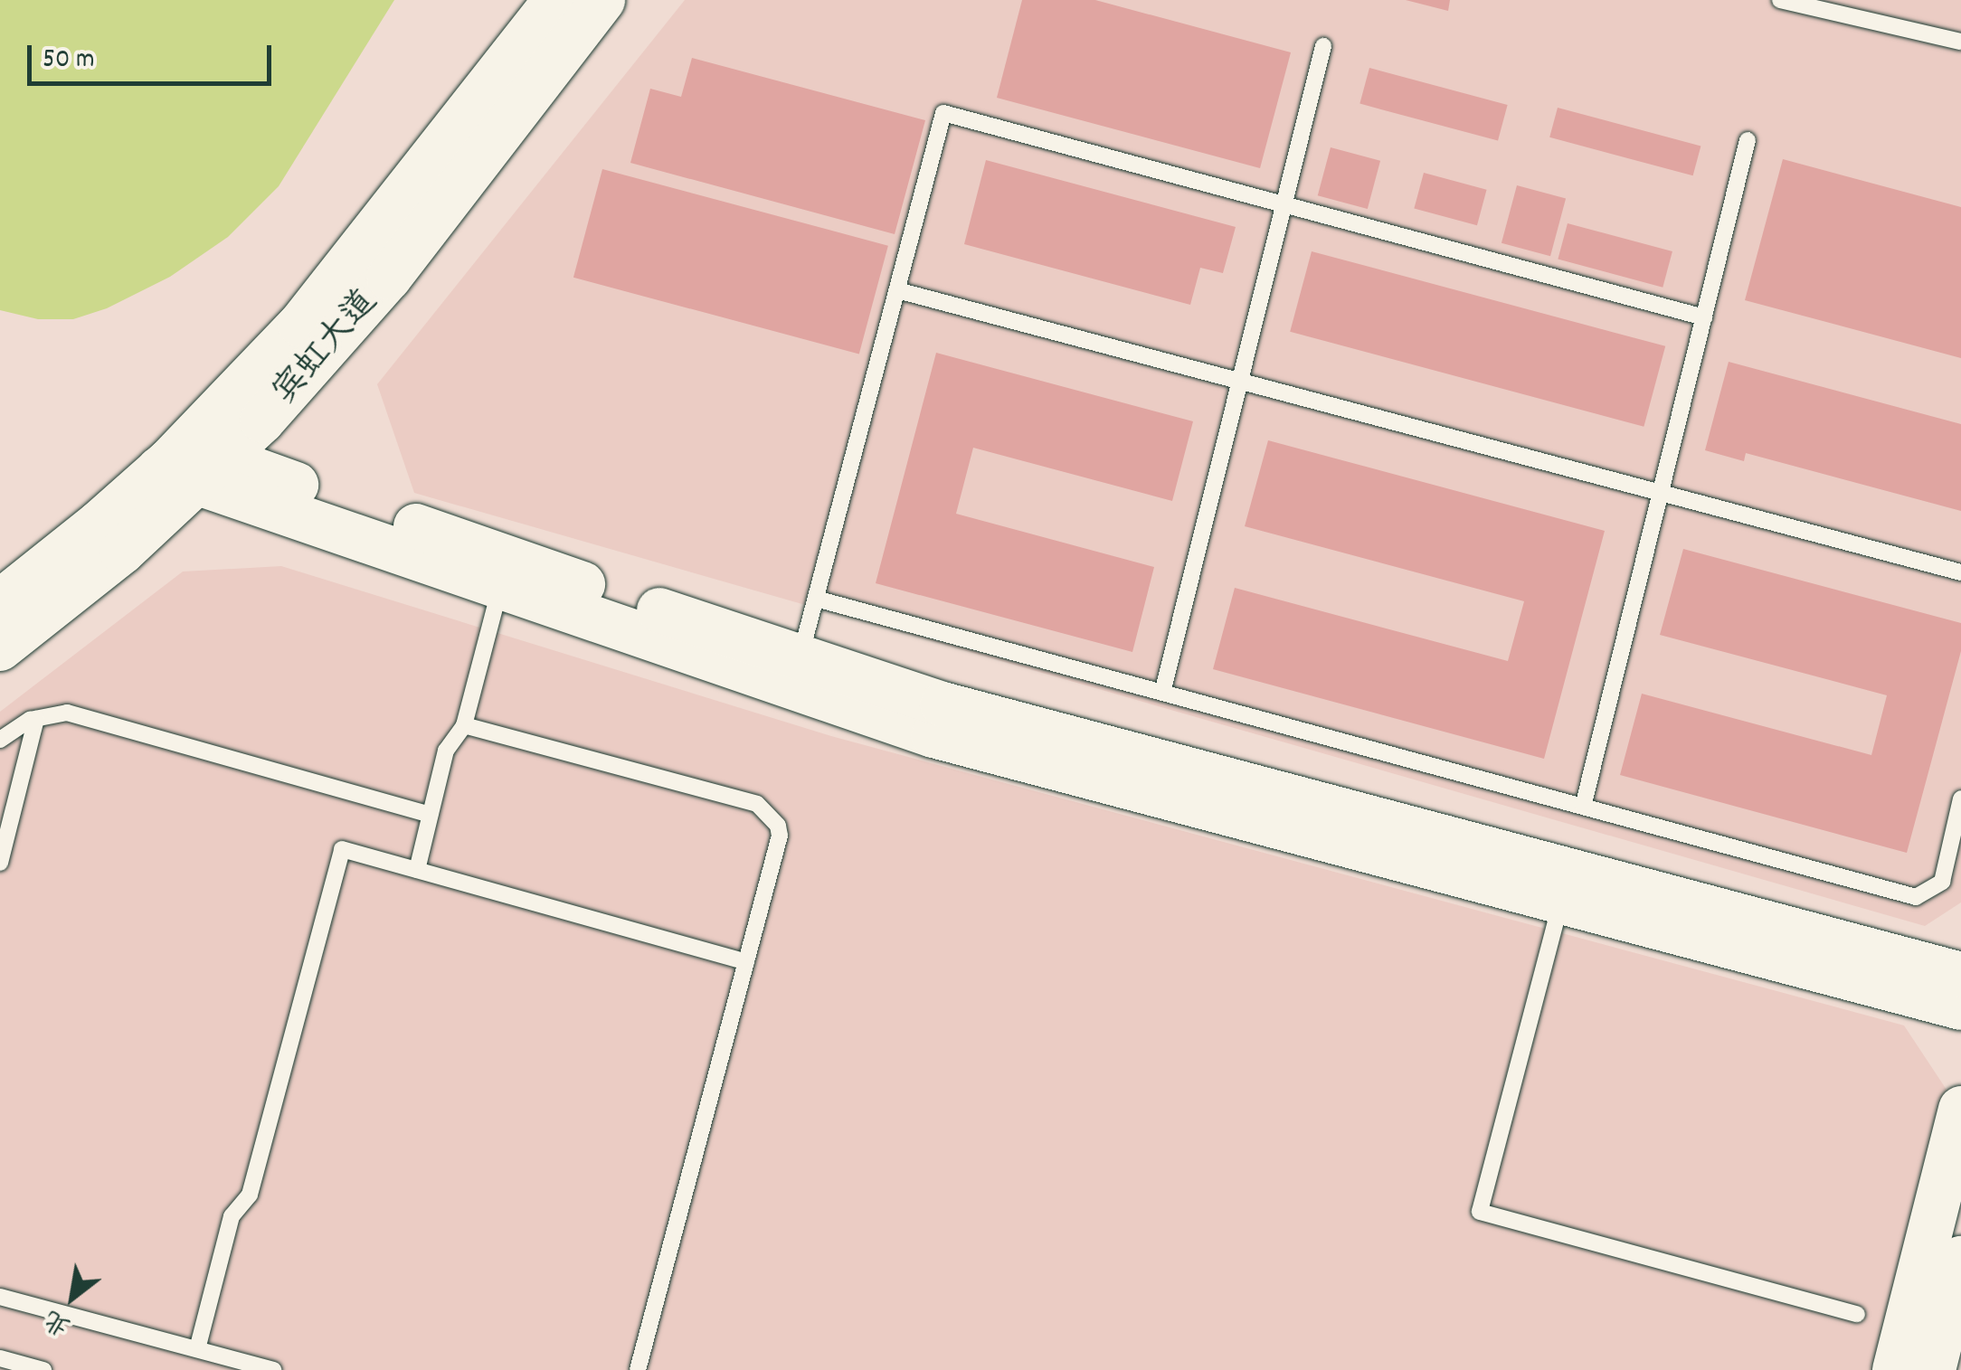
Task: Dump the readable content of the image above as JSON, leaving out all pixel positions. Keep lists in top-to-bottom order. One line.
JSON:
{"streets":{"street":["宾虹大道"]},"scale_bar":"50 m","north":"bottom left"}
